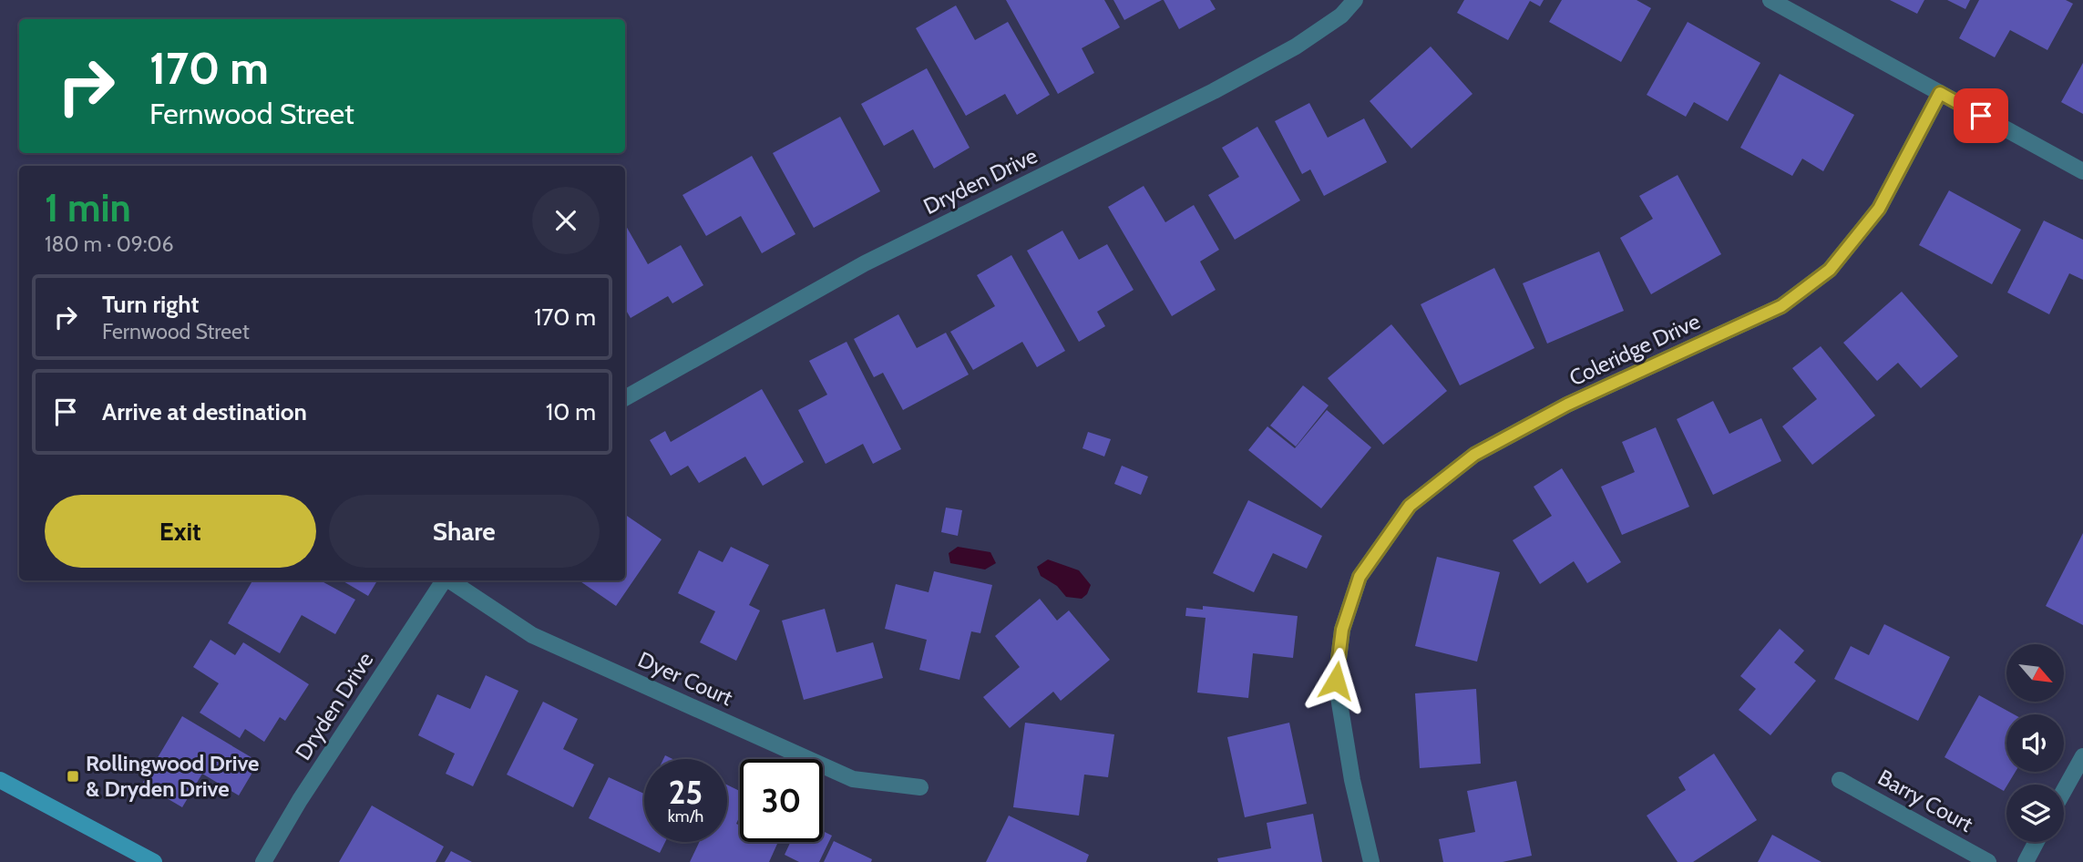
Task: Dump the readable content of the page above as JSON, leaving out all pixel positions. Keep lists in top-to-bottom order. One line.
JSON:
{"streets":{"street":["Dryden Drive","Coleridge Drive","Dyer Court","Barry Court"]},"places":{"transit":["Rollingwood Drive & Dryden Drive"]},"north":"bottom right","page":{"turn":["170 m","Fernwood Street"],"heading":["1 min","180 m · 09:06"],"list":[{"name":"Turn right","note":"Fernwood Street","value":"170 m"},{"name":"Arrive at destination","value":"10 m"}],"buttons":["Exit","Share"],"speed":"25 km/h","limit":"30"}}
